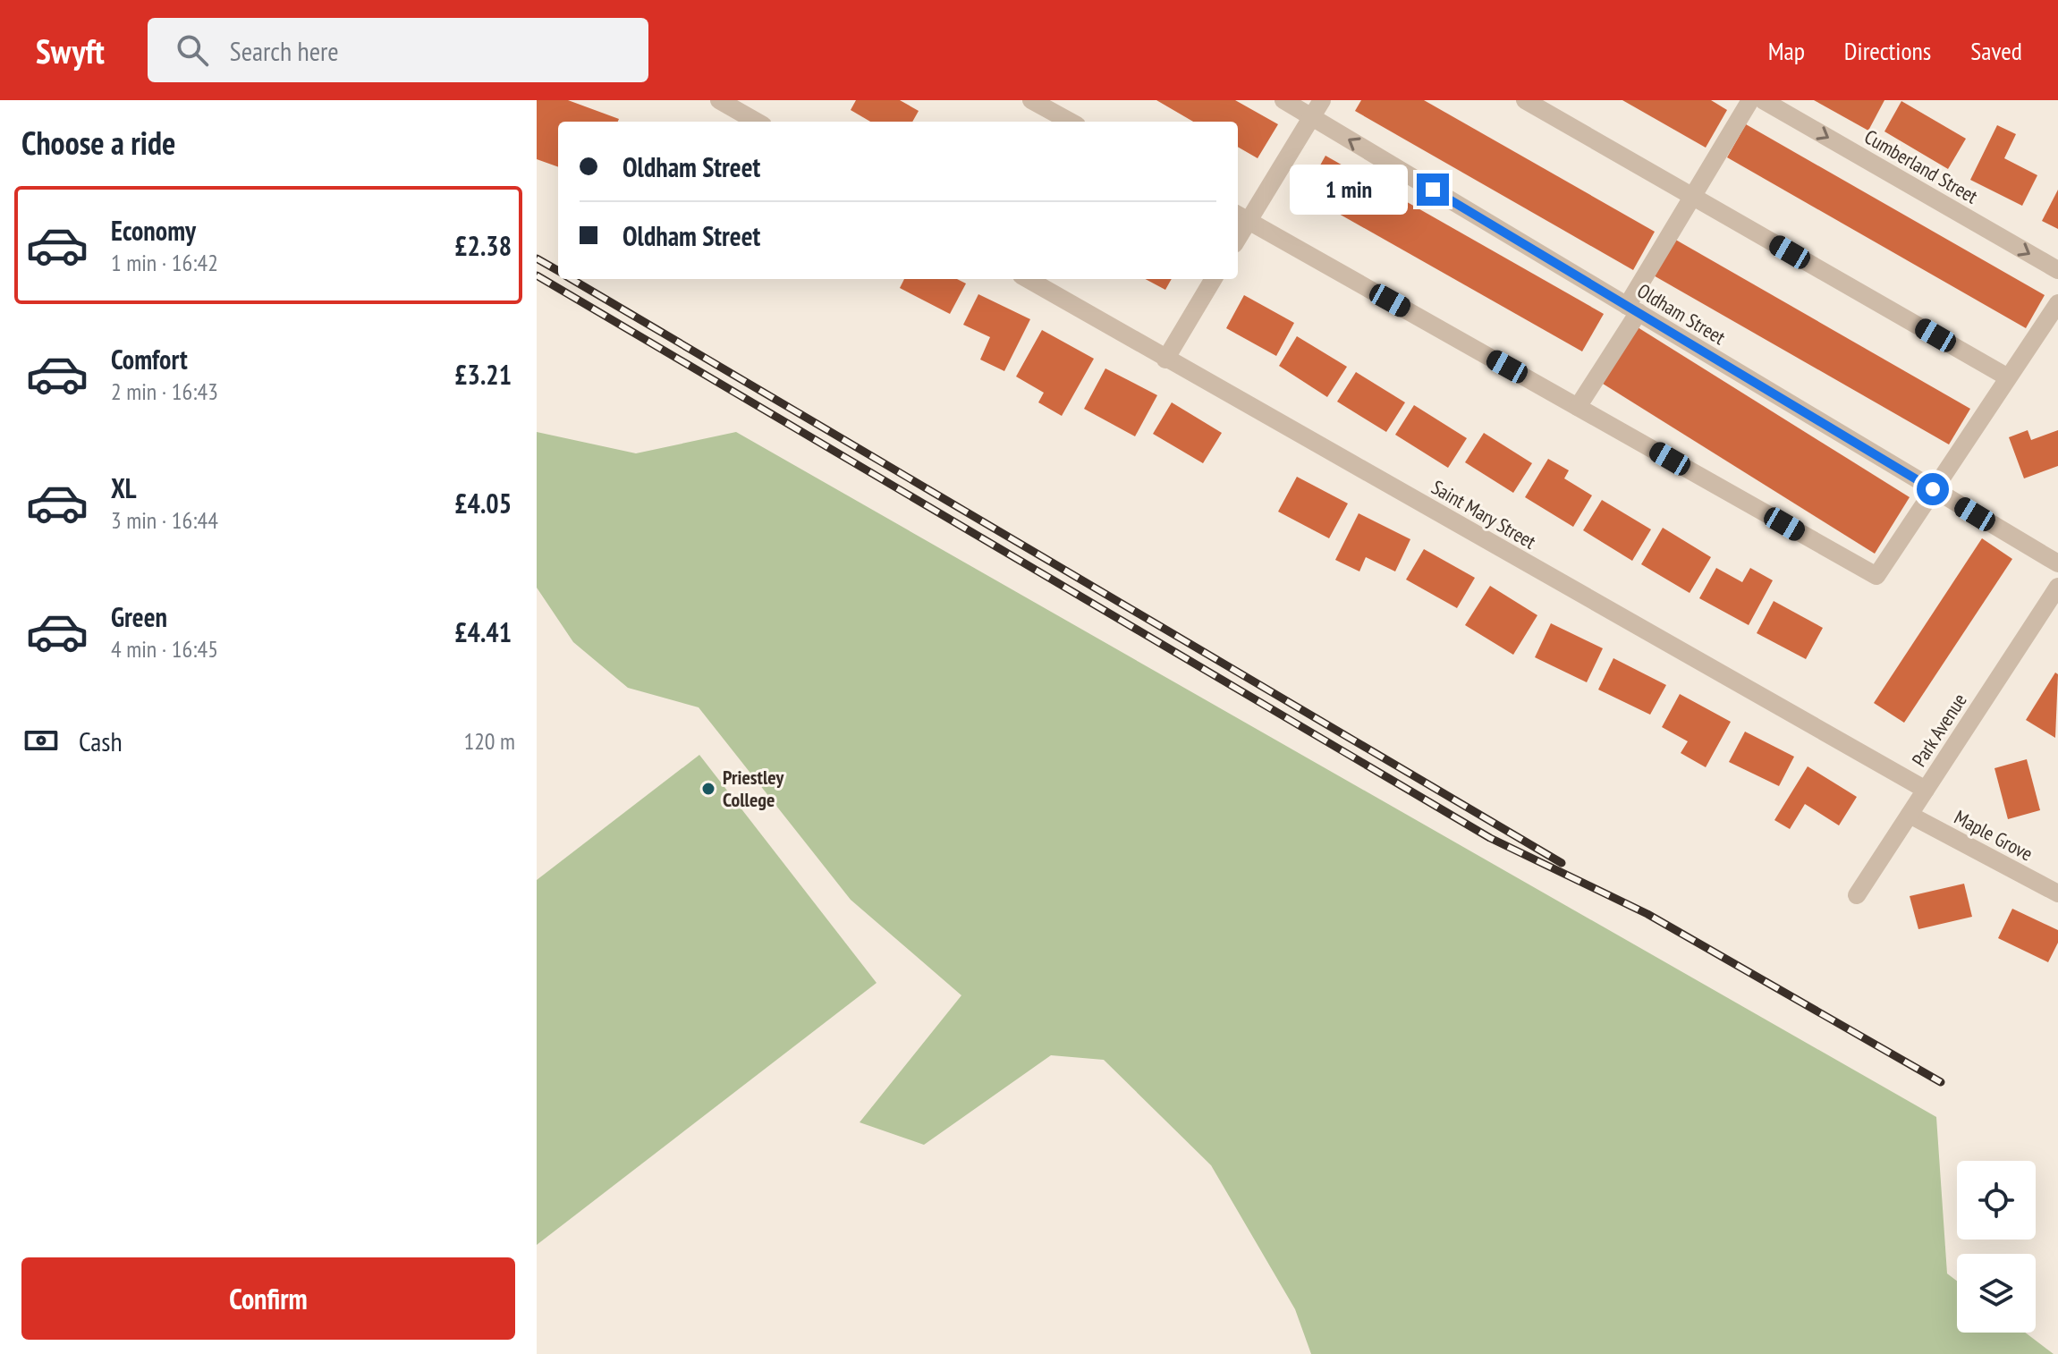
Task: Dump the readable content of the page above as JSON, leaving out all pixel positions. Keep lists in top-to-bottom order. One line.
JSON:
{"streets":{"street":["Cumberland Street","Oldham Street","Saint Mary Street","Park Avenue","Maple Grove"]},"crossings":[["Saint Mary Street","Park Avenue"],["Park Avenue","Maple Grove"]],"places":["Priestley College"],"page":{"header":"Swyft","search":"Search here","nav":["Map","Directions","Saved"],"heading":"Choose a ride","banner":["Oldham Street","Oldham Street"],"bubble":"1 min","list":[{"name":"Economy","note":"1 min · 16:42","value":"£2.38"},{"name":"Comfort","note":"2 min · 16:43","value":"£3.21"},{"name":"XL","note":"3 min · 16:44","value":"£4.05"},{"name":"Green","note":"4 min · 16:45","value":"£4.41"}],"pay":["Cash","120 m"],"buttons":"Confirm"}}
